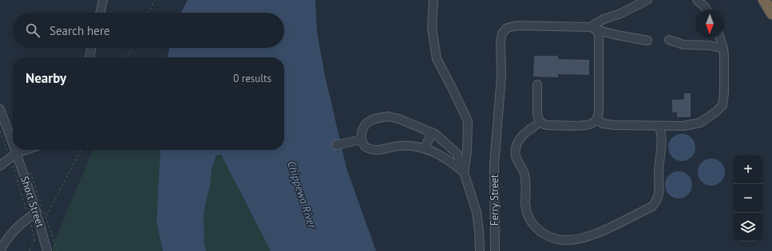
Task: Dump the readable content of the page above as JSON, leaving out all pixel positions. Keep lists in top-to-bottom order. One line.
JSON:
{"streets":{"street":["Ferry Street","Short Street"]},"water":["Chippewa River"],"north":"bottom","page":{"search":"Search here","heading":["Nearby","0 results"],"map_buttons":["+","−"]}}
